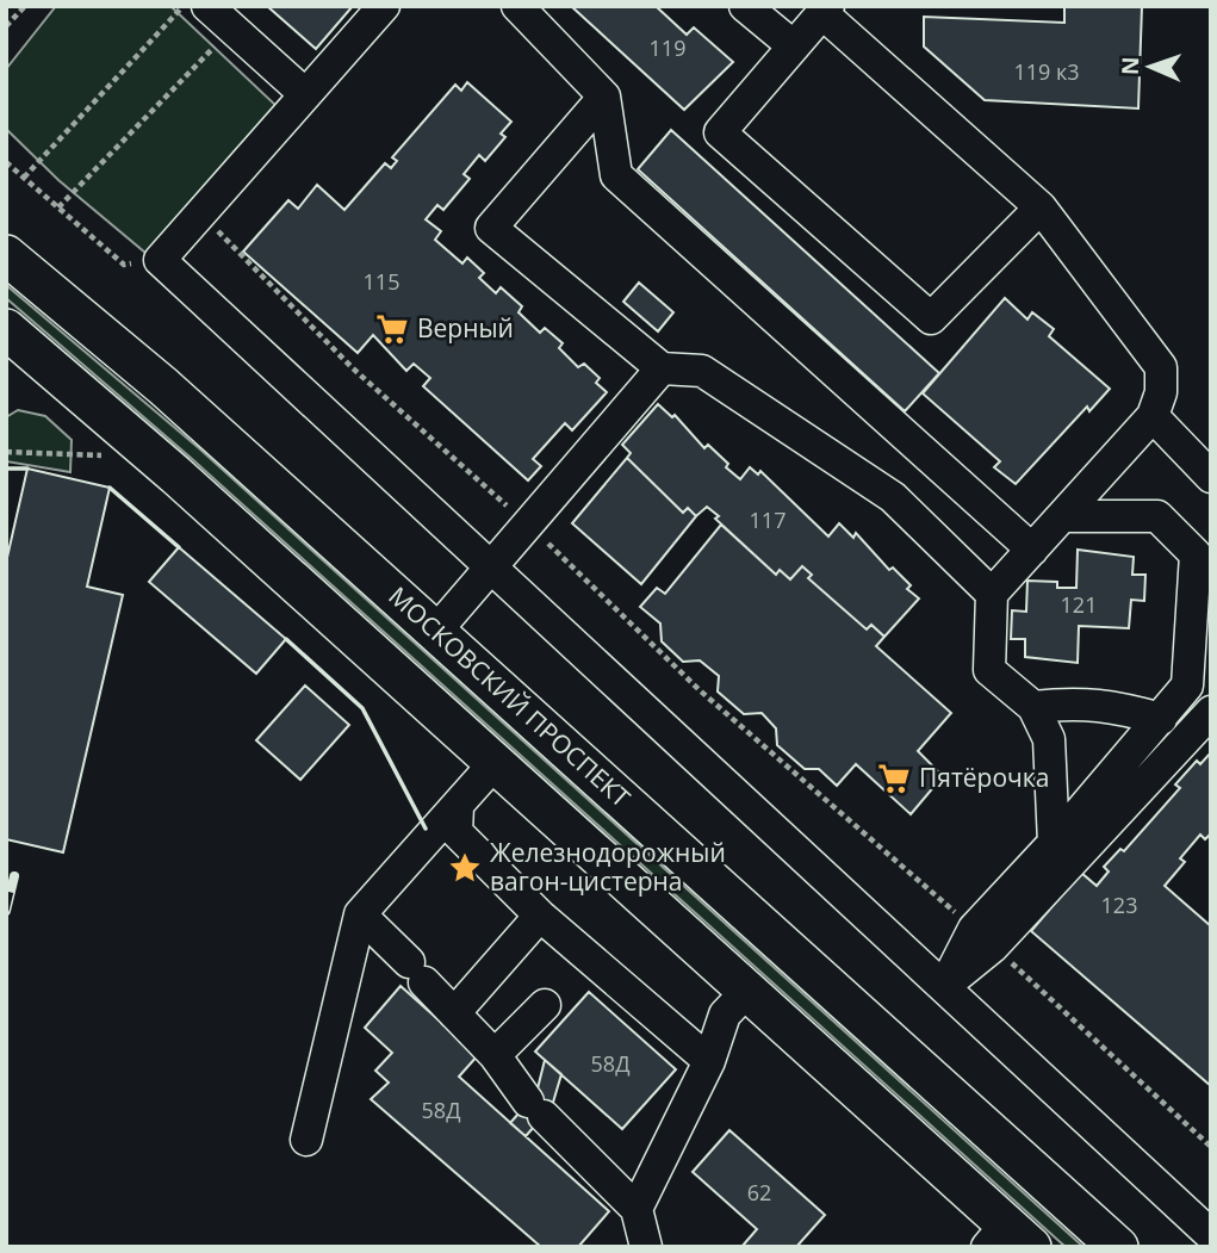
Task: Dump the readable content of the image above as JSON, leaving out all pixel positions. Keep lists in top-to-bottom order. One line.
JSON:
{"streets":{"main road":["МОСКОВСКИЙ ПРОСПЕКТ"]},"places":{"supermarket":["Верный","Пятёрочка"],"place":["Железнодорожный вагон-цистерна"]},"house_numbers":["119","119 к3","115","117","121","123","58Д","58Д","62"],"north":"left"}
